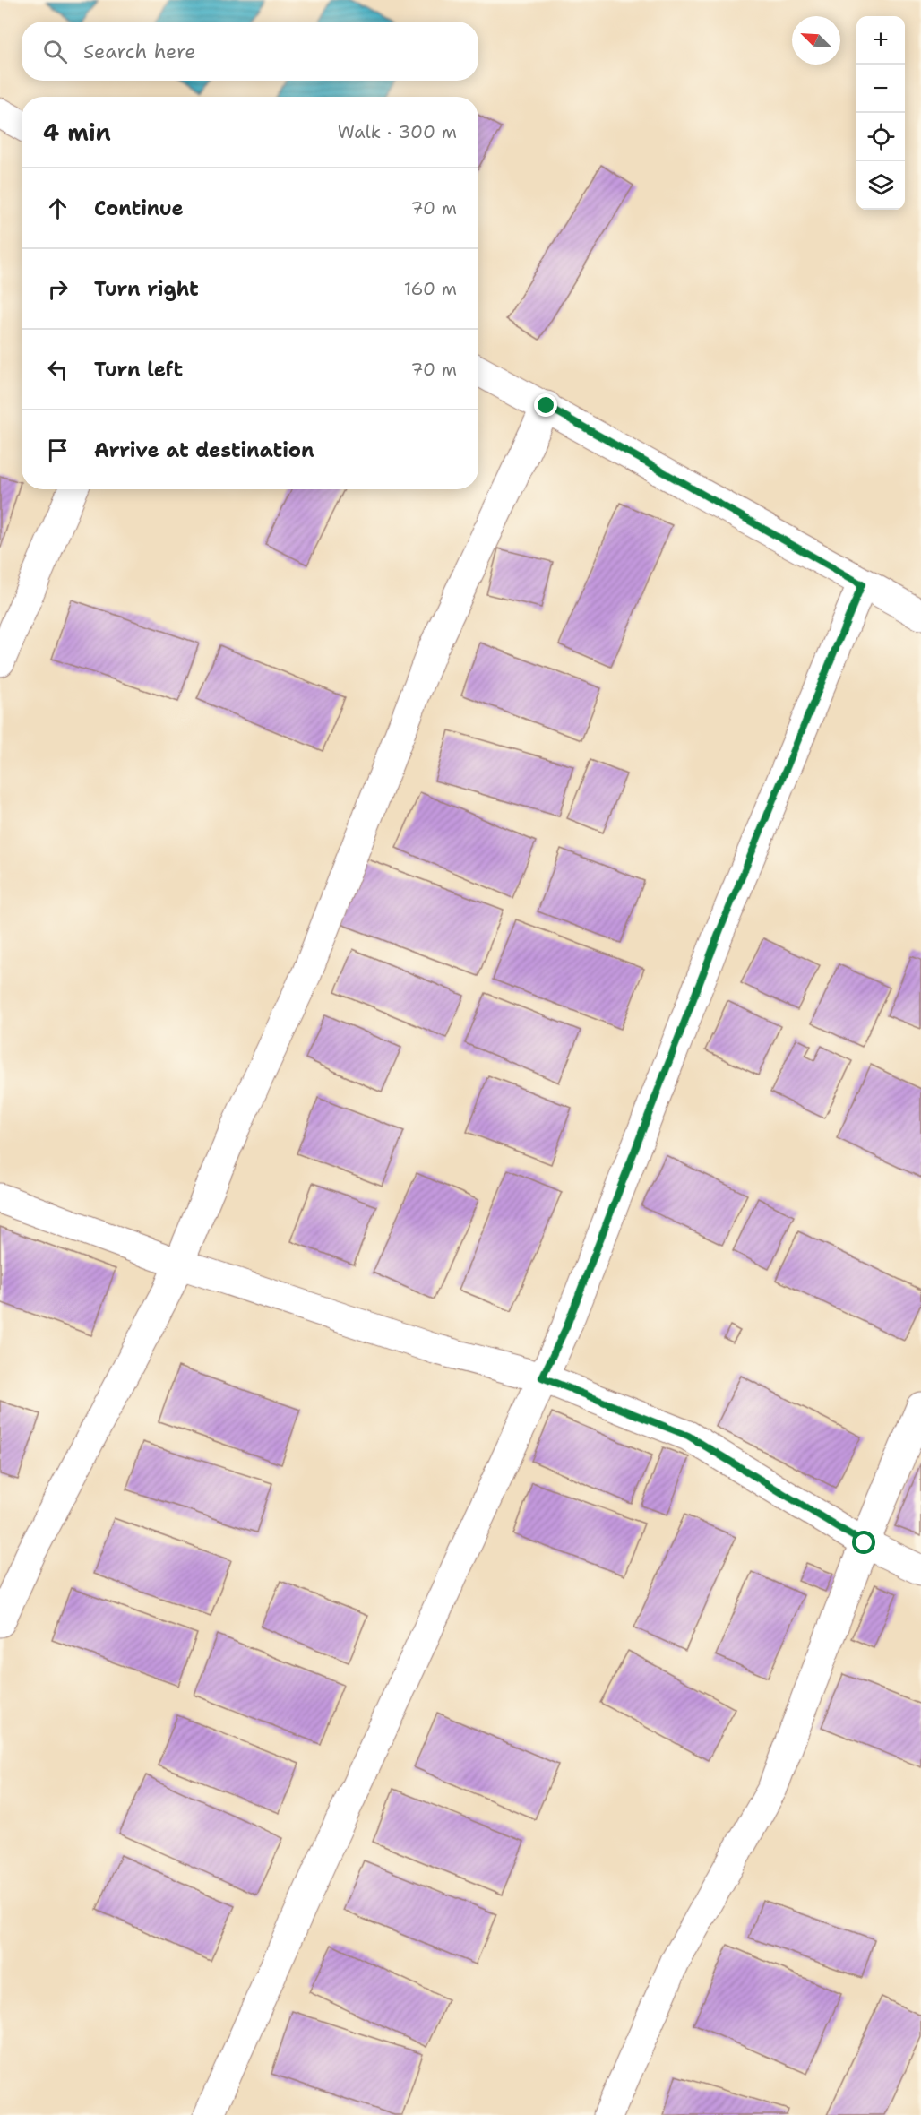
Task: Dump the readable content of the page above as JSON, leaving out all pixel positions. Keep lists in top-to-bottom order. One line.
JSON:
{"north":"top left","page":{"map_buttons":["+","−"],"search":"Search here","heading":["4 min","Walk · 300 m"],"list":[["Continue","70 m"],["Turn right","160 m"],["Turn left","70 m"],"Arrive at destination"]}}
